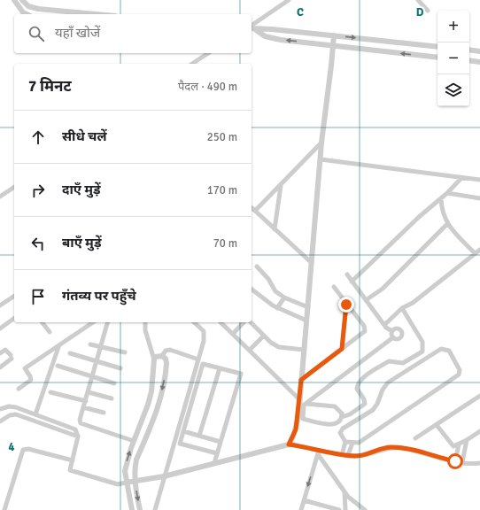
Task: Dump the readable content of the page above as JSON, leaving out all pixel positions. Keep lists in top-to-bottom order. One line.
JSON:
{"page":{"map_buttons":["+","−"],"search":"यहाँ खोजें","heading":["7 मिनट","पैदल · 490 m"],"list":[["सीधे चलें","250 m"],["दाएँ मुड़ें","170 m"],["बाएँ मुड़ें","70 m"],"गंतव्य पर पहुँचे"]},"grid":{"columns":["C","D"],"rows":["4"]}}
